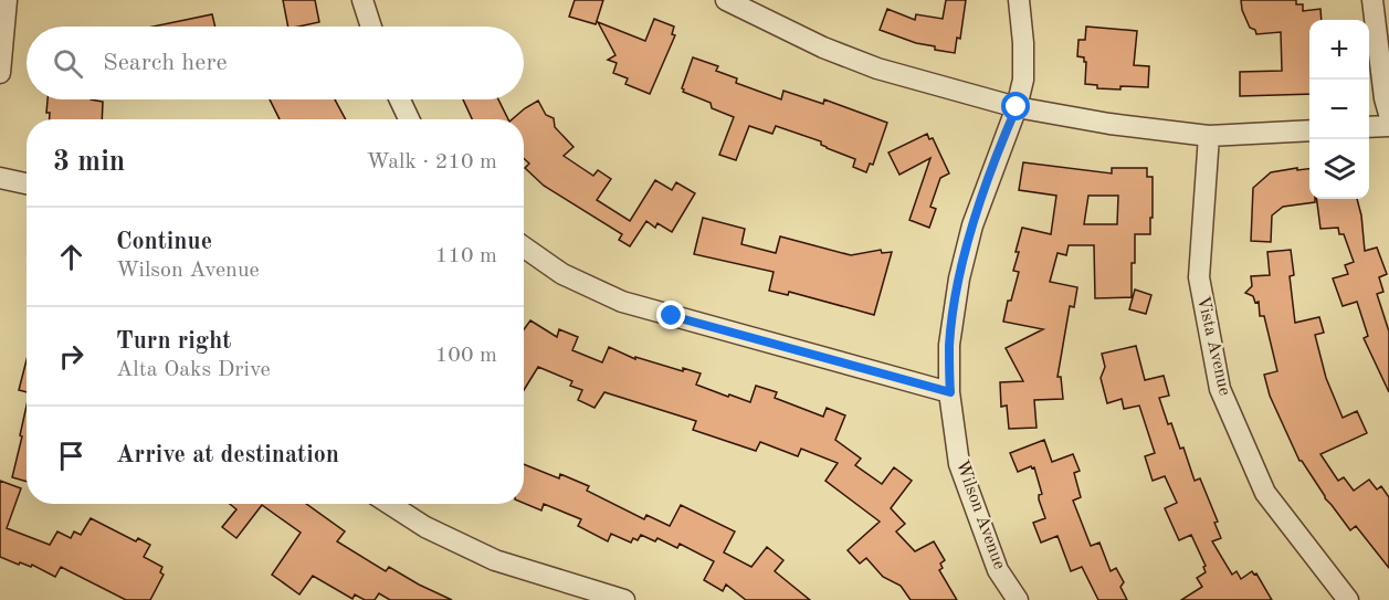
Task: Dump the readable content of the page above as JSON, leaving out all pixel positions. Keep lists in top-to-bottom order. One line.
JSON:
{"streets":{"street":["Vista Avenue","Wilson Avenue"]},"page":{"map_buttons":["+","−"],"search":"Search here","heading":["3 min","Walk · 210 m"],"list":[["Continue","Wilson Avenue","110 m"],["Turn right","Alta Oaks Drive","100 m"],"Arrive at destination"]}}
